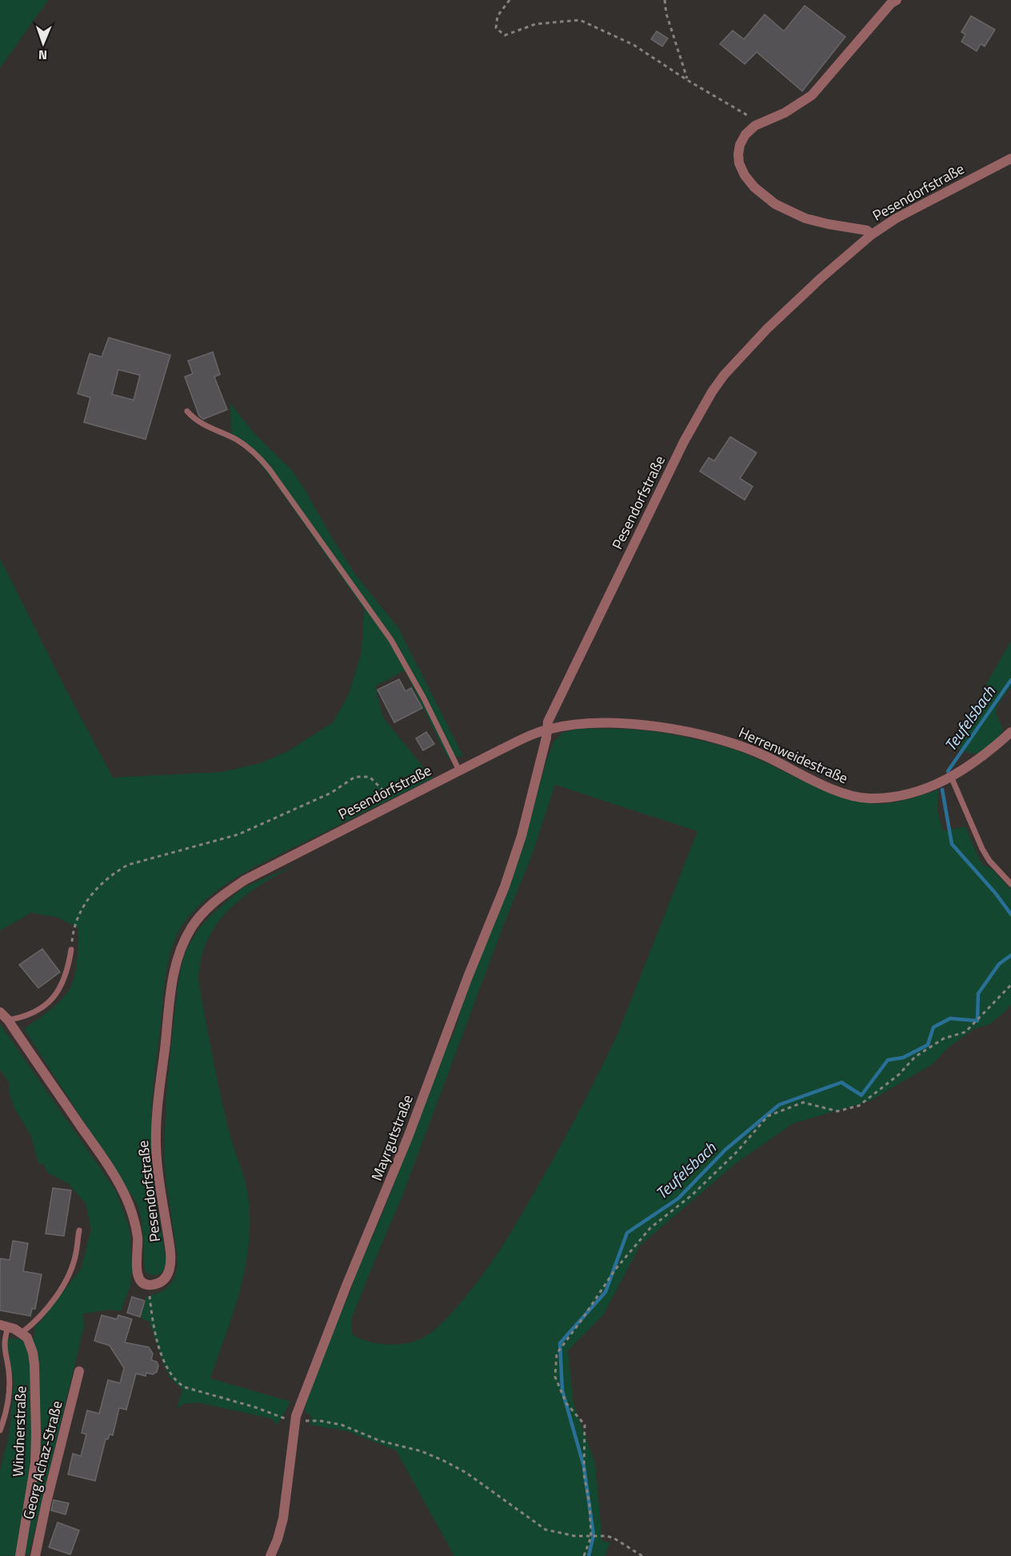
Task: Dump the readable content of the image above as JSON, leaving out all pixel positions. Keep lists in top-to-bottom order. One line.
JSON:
{"streets":{"street":["Pesendorfstraße","Herrenweidestraße","Mayrgutstraße","Windnerstraße","Georg Achaz-Straße"]},"crossings":[["Pesendorfstraße","Herrenweidestraße"],["Pesendorfstraße","Mayrgutstraße"],["Herrenweidestraße","Mayrgutstraße"]],"water":["Teufelsbach"],"north":"bottom"}
